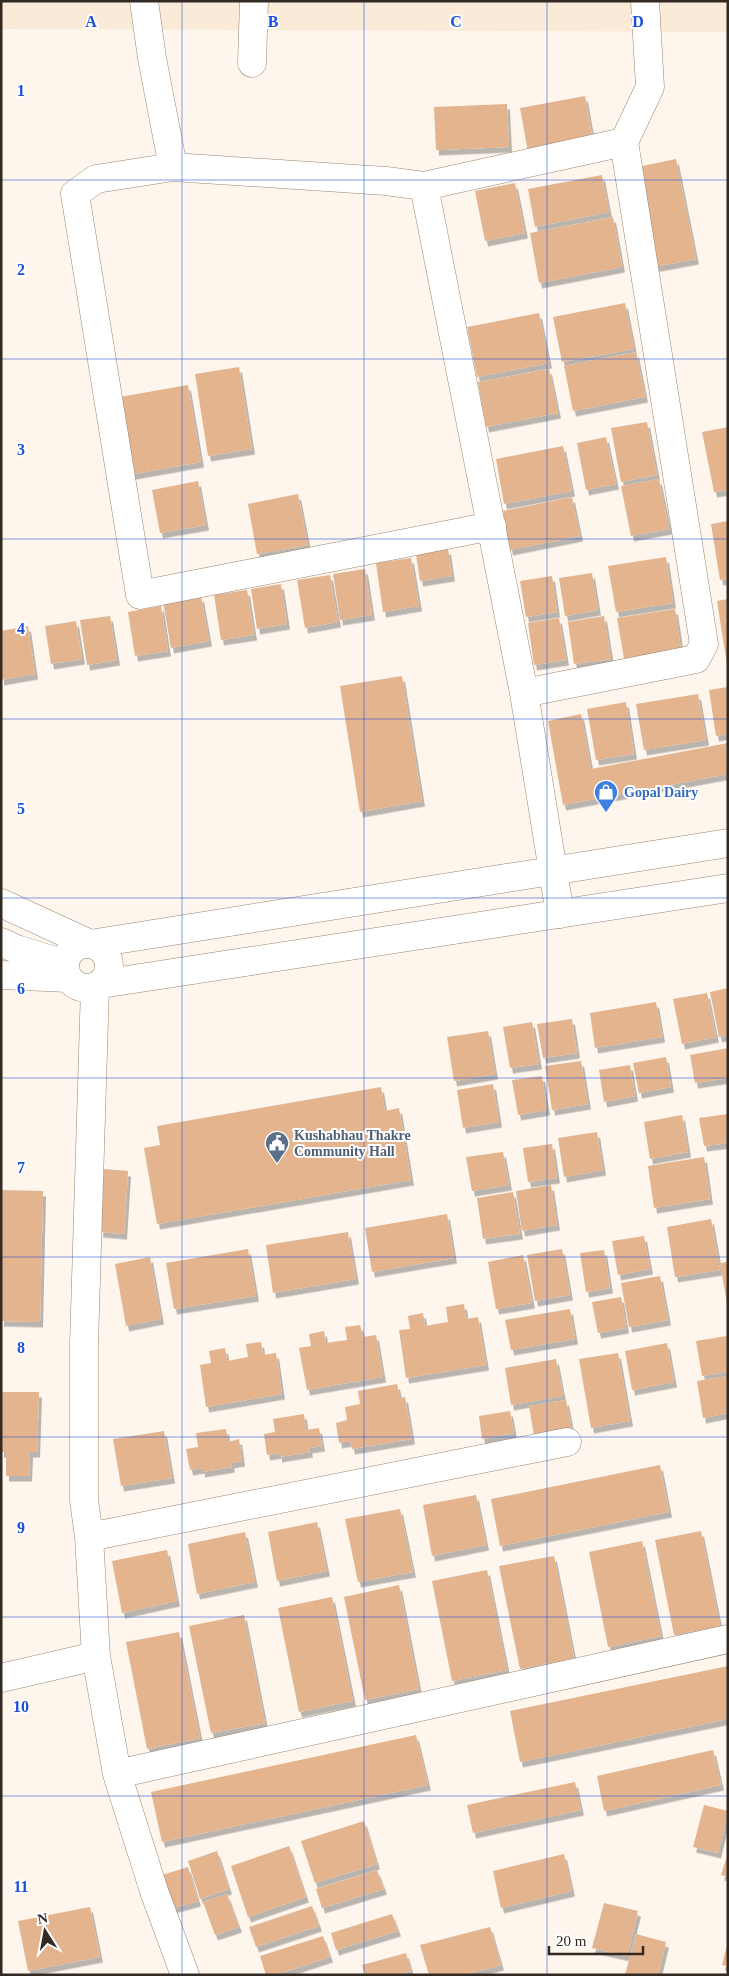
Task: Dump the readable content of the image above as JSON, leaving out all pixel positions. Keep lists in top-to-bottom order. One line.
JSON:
{"places":{"shop":["Gopal Dairy"],"public building":["Kushabhau Thakre Community Hall"]},"scale_bar":"20 m","north":"top","grid":{"columns":["A","B","C","D"],"rows":["1","2","3","4","5","6","7","8","9","10","11"]}}
